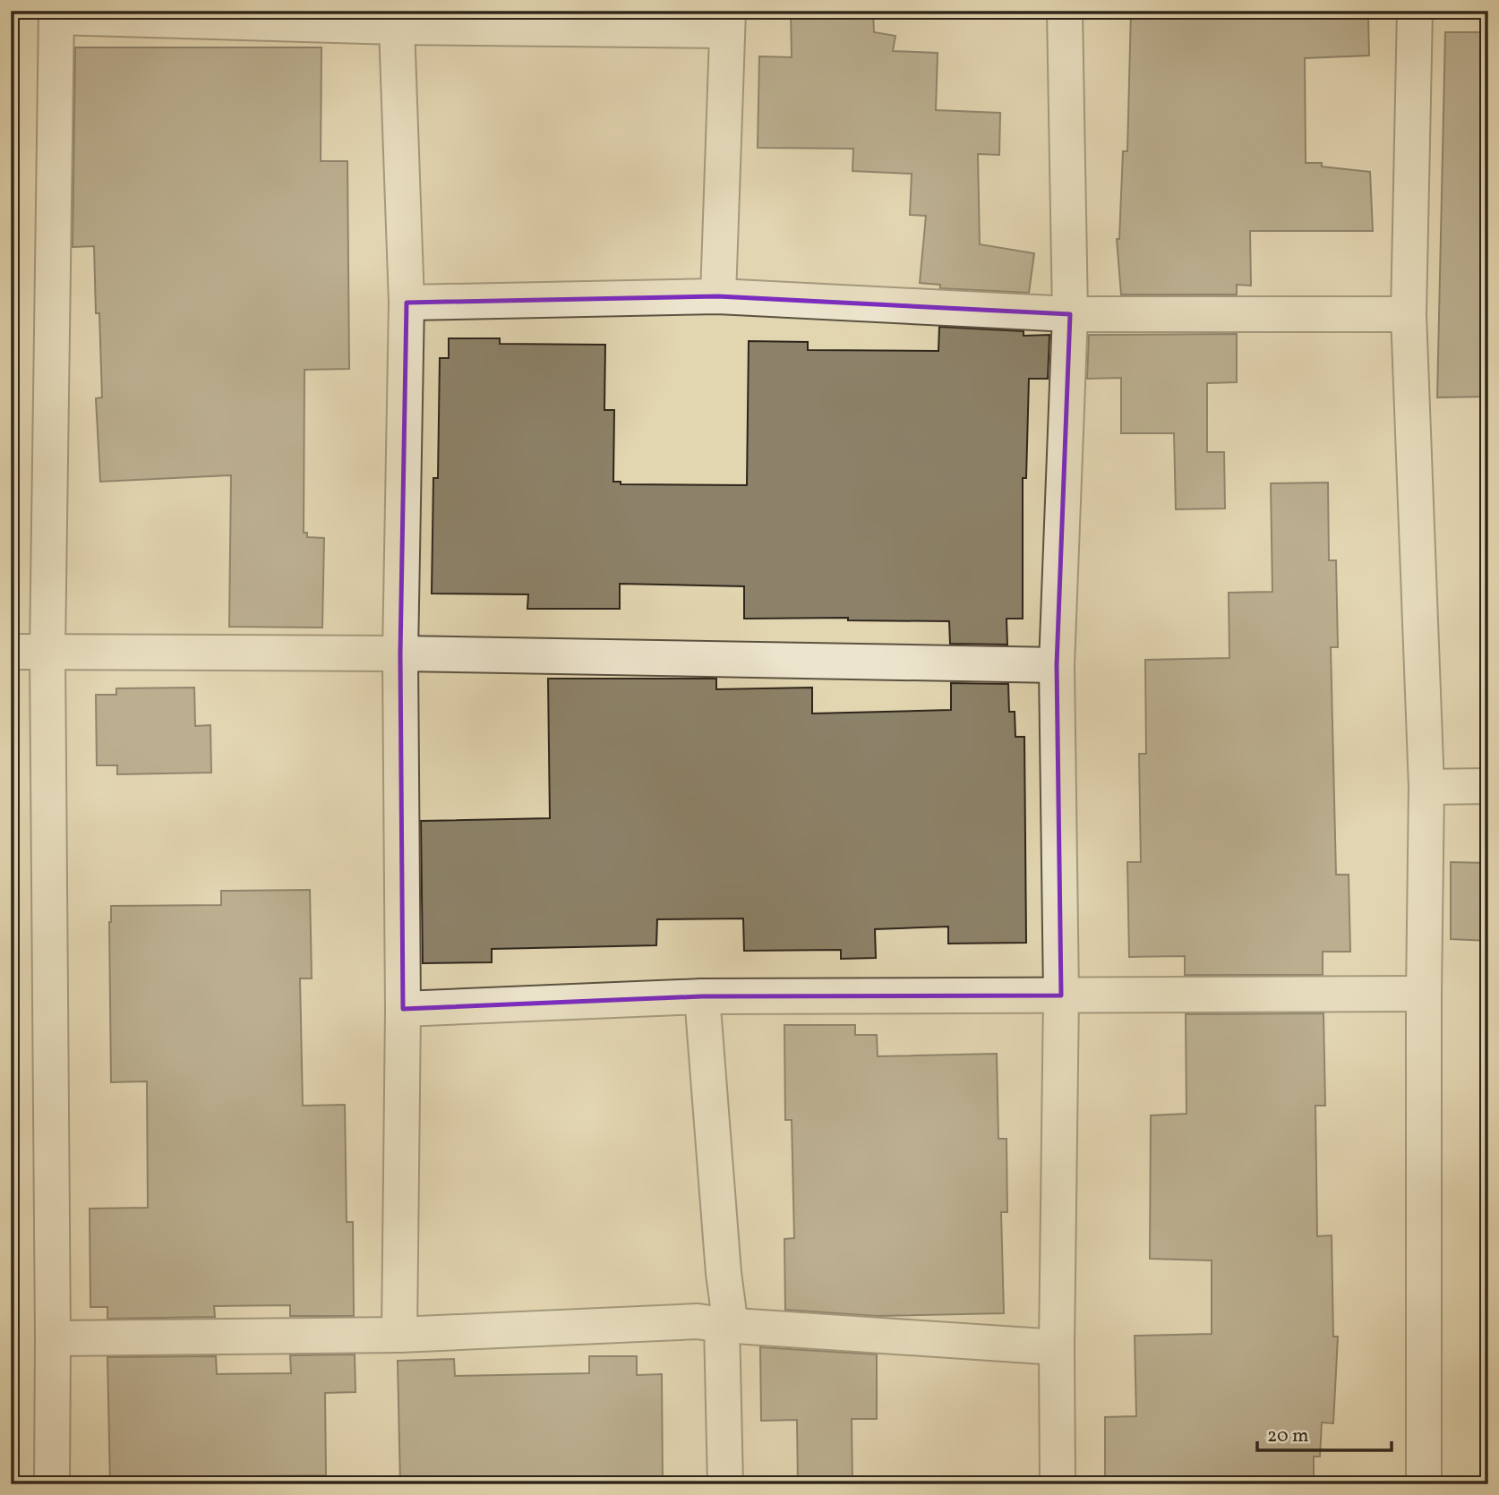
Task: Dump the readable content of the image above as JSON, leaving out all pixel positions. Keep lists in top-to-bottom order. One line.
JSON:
{"scale_bar":"20 m"}
